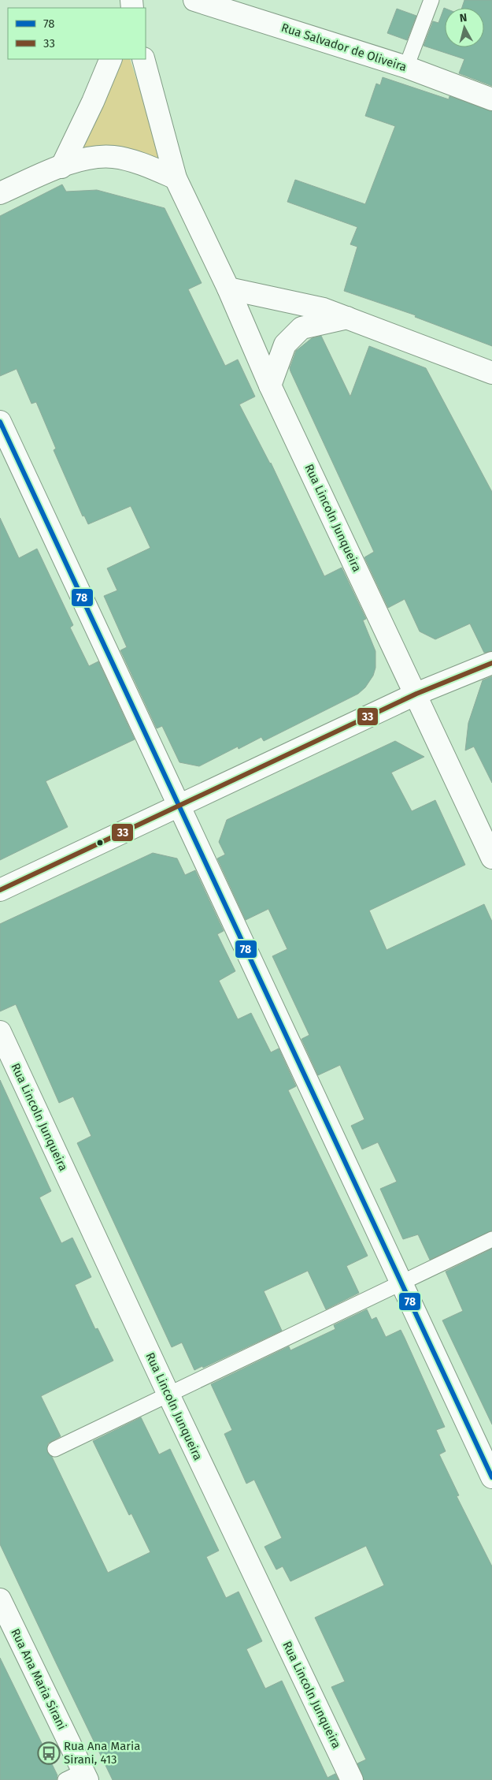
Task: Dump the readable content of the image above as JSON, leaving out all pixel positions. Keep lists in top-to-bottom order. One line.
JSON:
{"streets":{"street":["Rua Salvador de Oliveira","Rua Lincoln Junqueira","Rua Ana Maria Sirani"]},"places":{"bus stop":["Rua Ana Maria Sirani, 413"]},"lines":["transit line 78","transit line 33"],"legend":["78","33"],"north":"top"}
